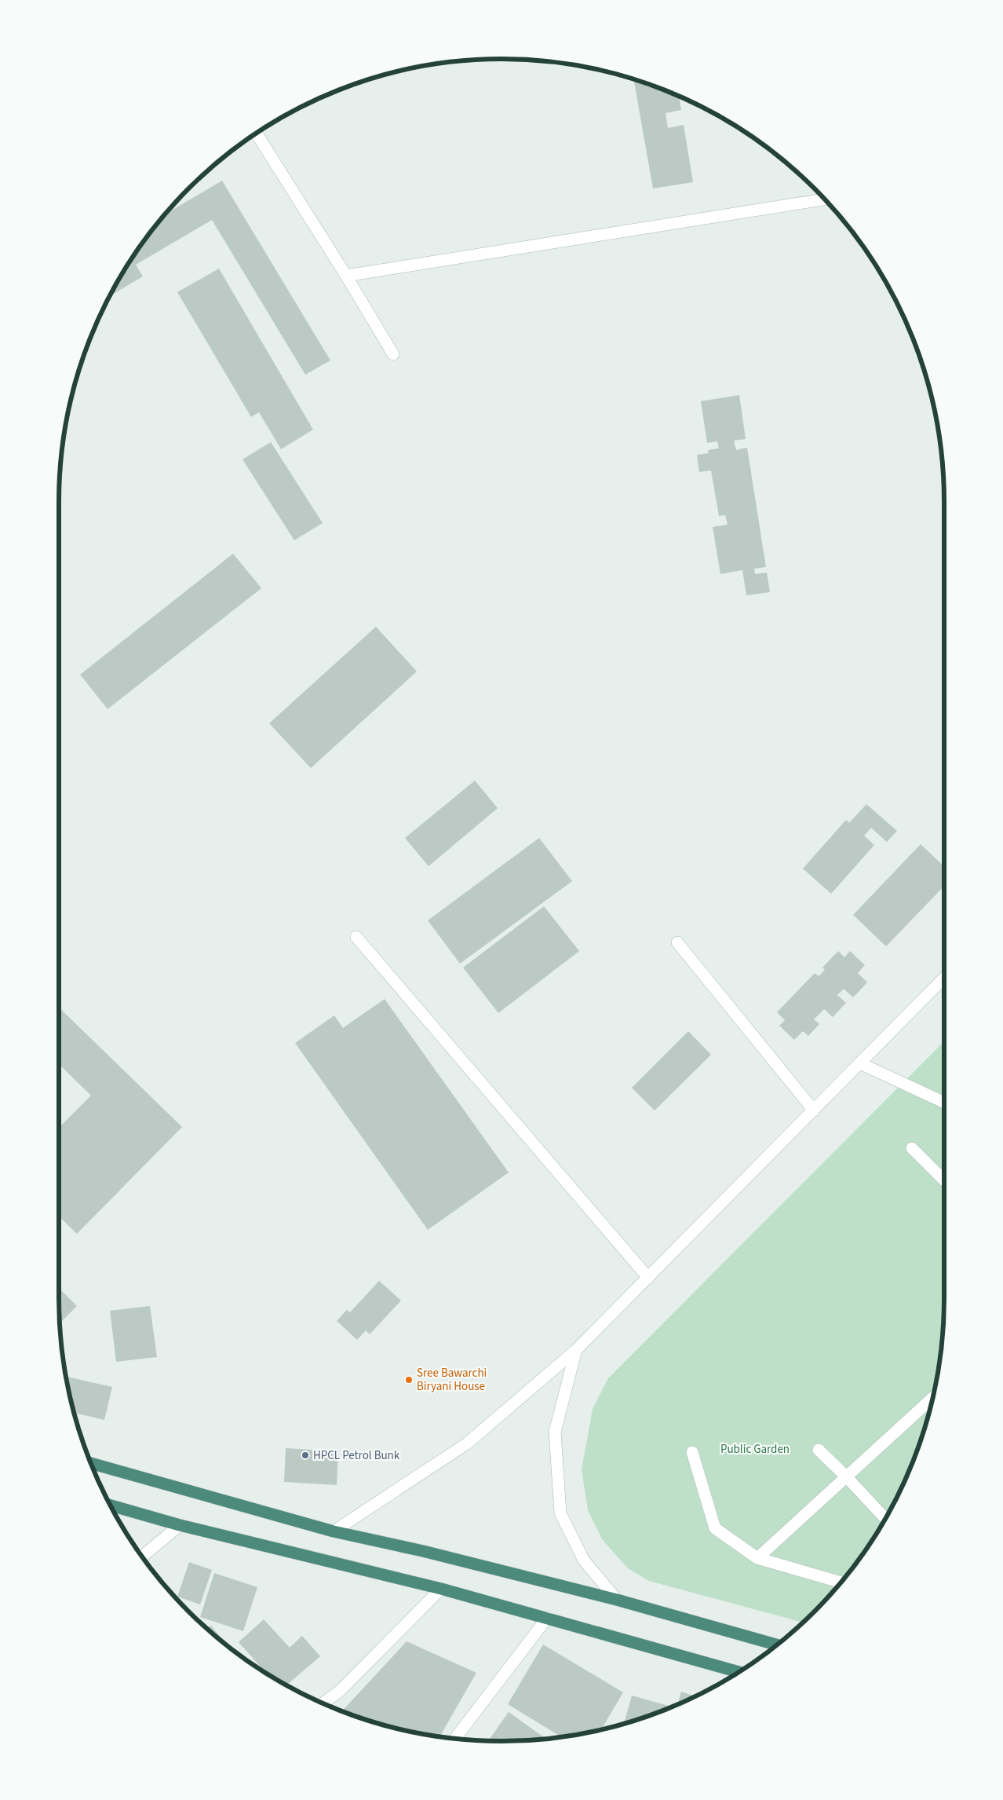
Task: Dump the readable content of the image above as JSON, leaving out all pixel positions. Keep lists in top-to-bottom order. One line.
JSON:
{"parks":["Public Garden"],"places":["Sree Bawarchi Biryani House","HPCL Petrol Bunk"]}
